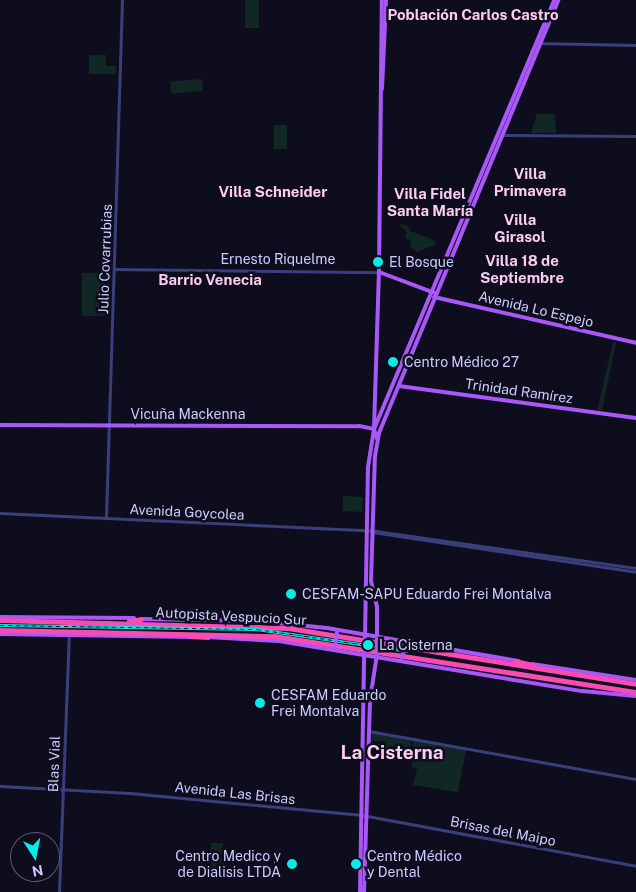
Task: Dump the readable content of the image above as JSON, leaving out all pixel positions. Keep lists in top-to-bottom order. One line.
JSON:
{"streets":{"highway":["Autopista Vespucio Sur"],"main road":["Ernesto Riquelme","Avenida Lo Espejo","Trinidad Ramírez","Vicuña Mackenna"],"street":["Julio Covarrubias","Avenida Goycolea","Blas Vial","Avenida Las Brisas","Brisas del Maipo"]},"crossings":[["Julio Covarrubias","Ernesto Riquelme"],["Julio Covarrubias","Vicuña Mackenna"],["Julio Covarrubias","Avenida Goycolea"],["Ernesto Riquelme","Avenida Lo Espejo"],["Blas Vial","Avenida Las Brisas"],["Avenida Las Brisas","Brisas del Maipo"]],"districts":["Población Carlos Castro","Villa Primavera","Villa Schneider","Villa Fidel Santa María","Villa Girasol","Villa 18 de Septiembre","Barrio Venecia","La Cisterna"],"places":["El Bosque","Centro Médico 27","CESFAM-SAPU Eduardo Frei Montalva","La Cisterna","CESFAM Eduardo Frei Montalva","Centro Medico y de Dialisis LTDA","Centro Médico y Dental"],"north":"bottom"}
